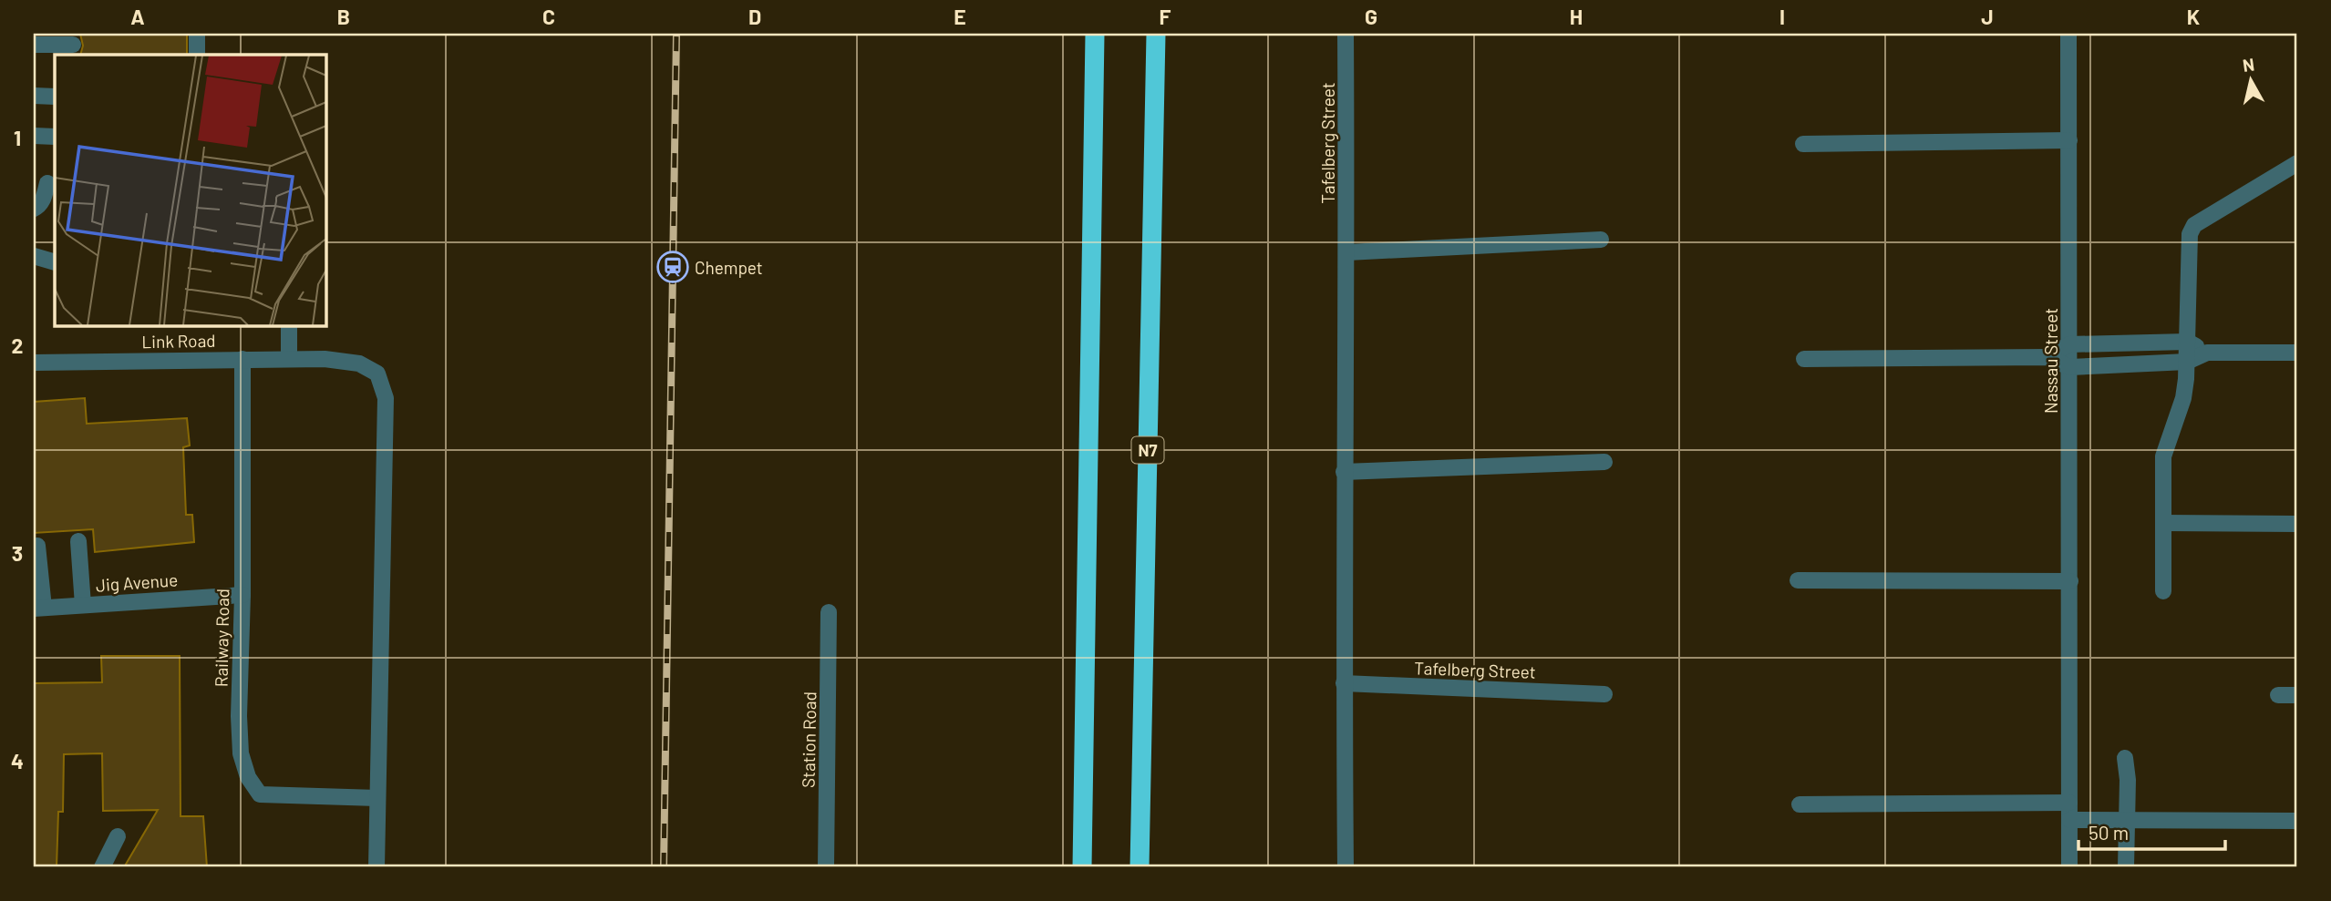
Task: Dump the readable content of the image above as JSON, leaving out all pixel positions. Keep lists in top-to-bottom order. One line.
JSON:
{"streets":{"highway":["N7"],"street":["Tafelberg Street","Link Road","Nassau Street","Jig Avenue","Railway Road","Station Road"]},"crossings":[["Link Road","Railway Road"],["Jig Avenue","Railway Road"]],"places":{"station":["Chempet"]},"scale_bar":"50 m","north":"top","grid":{"columns":["A","B","C","D","E","F","G","H","I","J","K"],"rows":["1","2","3","4"]}}
